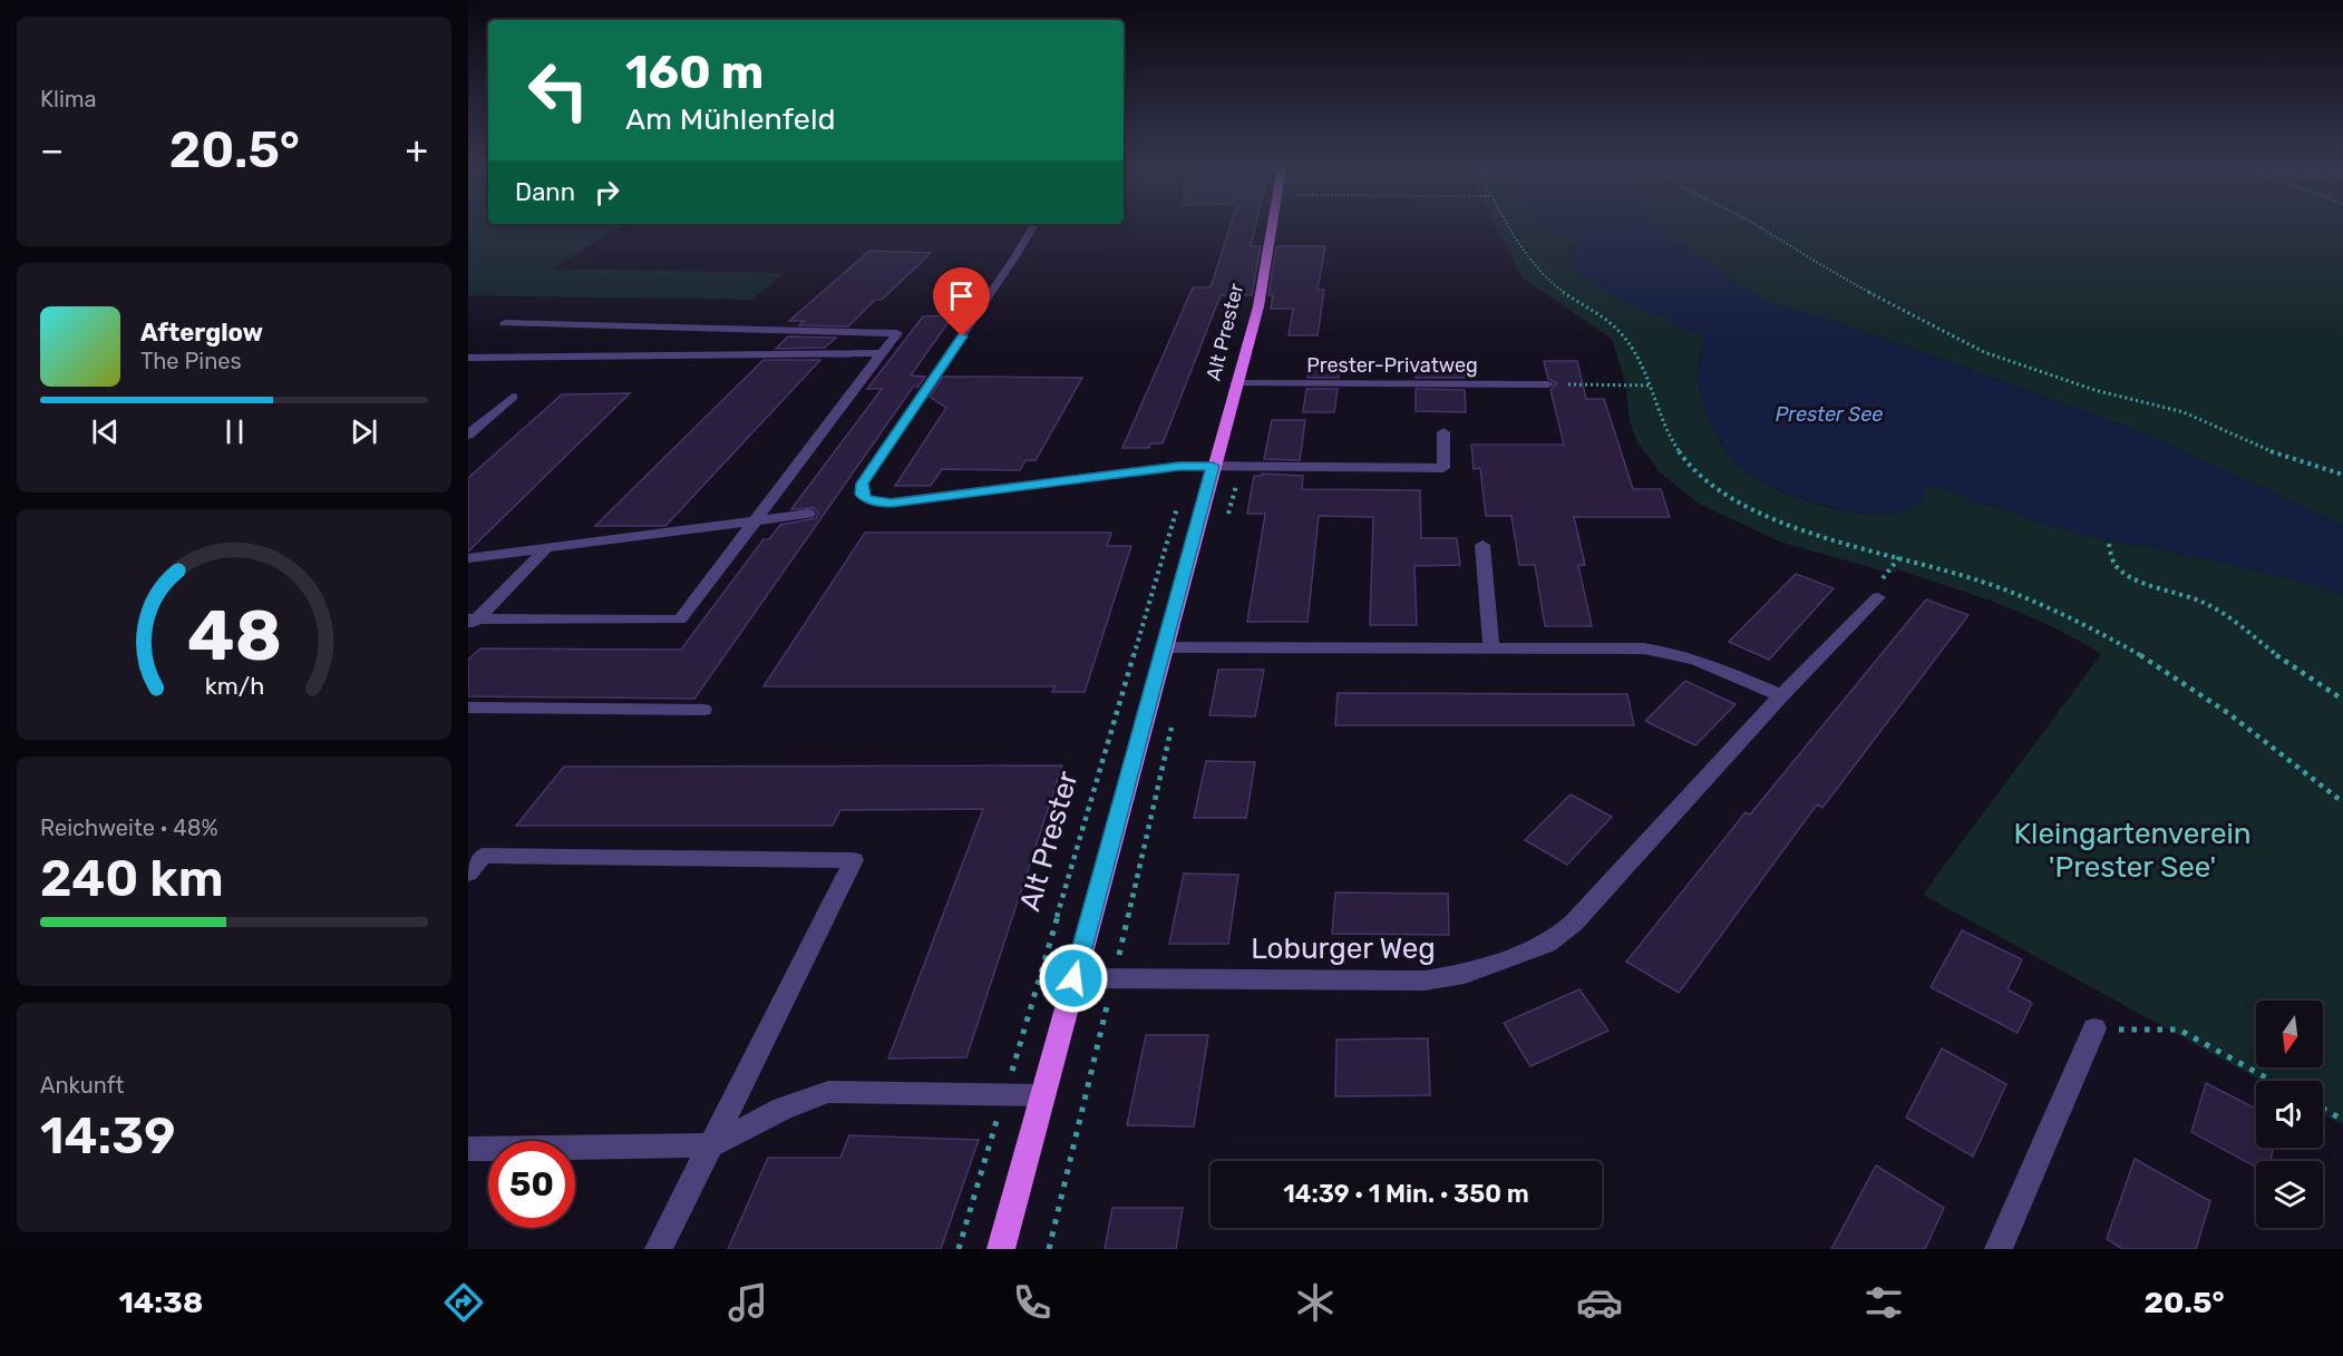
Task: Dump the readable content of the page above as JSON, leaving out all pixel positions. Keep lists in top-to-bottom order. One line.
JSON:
{"streets":{"main road":["Alt Prester"],"street":["Prester-Privatweg","Loburger Weg"]},"crossings":[["Alt Prester","Prester-Privatweg"],["Alt Prester","Loburger Weg"]],"water":["Prester See"],"parks":["Kleingartenverein 'Prester See'"],"north":"bottom","page":{"tile":["Klima",["Reichweite · 48%","240 km"],["Ankunft","14:39"]],"turn":["160 m","Am Mühlenfeld"],"heat":["−","20.5°","+"],"then":"Dann","song":["Afterglow","The Pines"],"limit":"50","trip":"14:39 · 1 Min. · 350 m","tabs":["14:38","20.5°"],"gauge":["48","km/h"]}}
